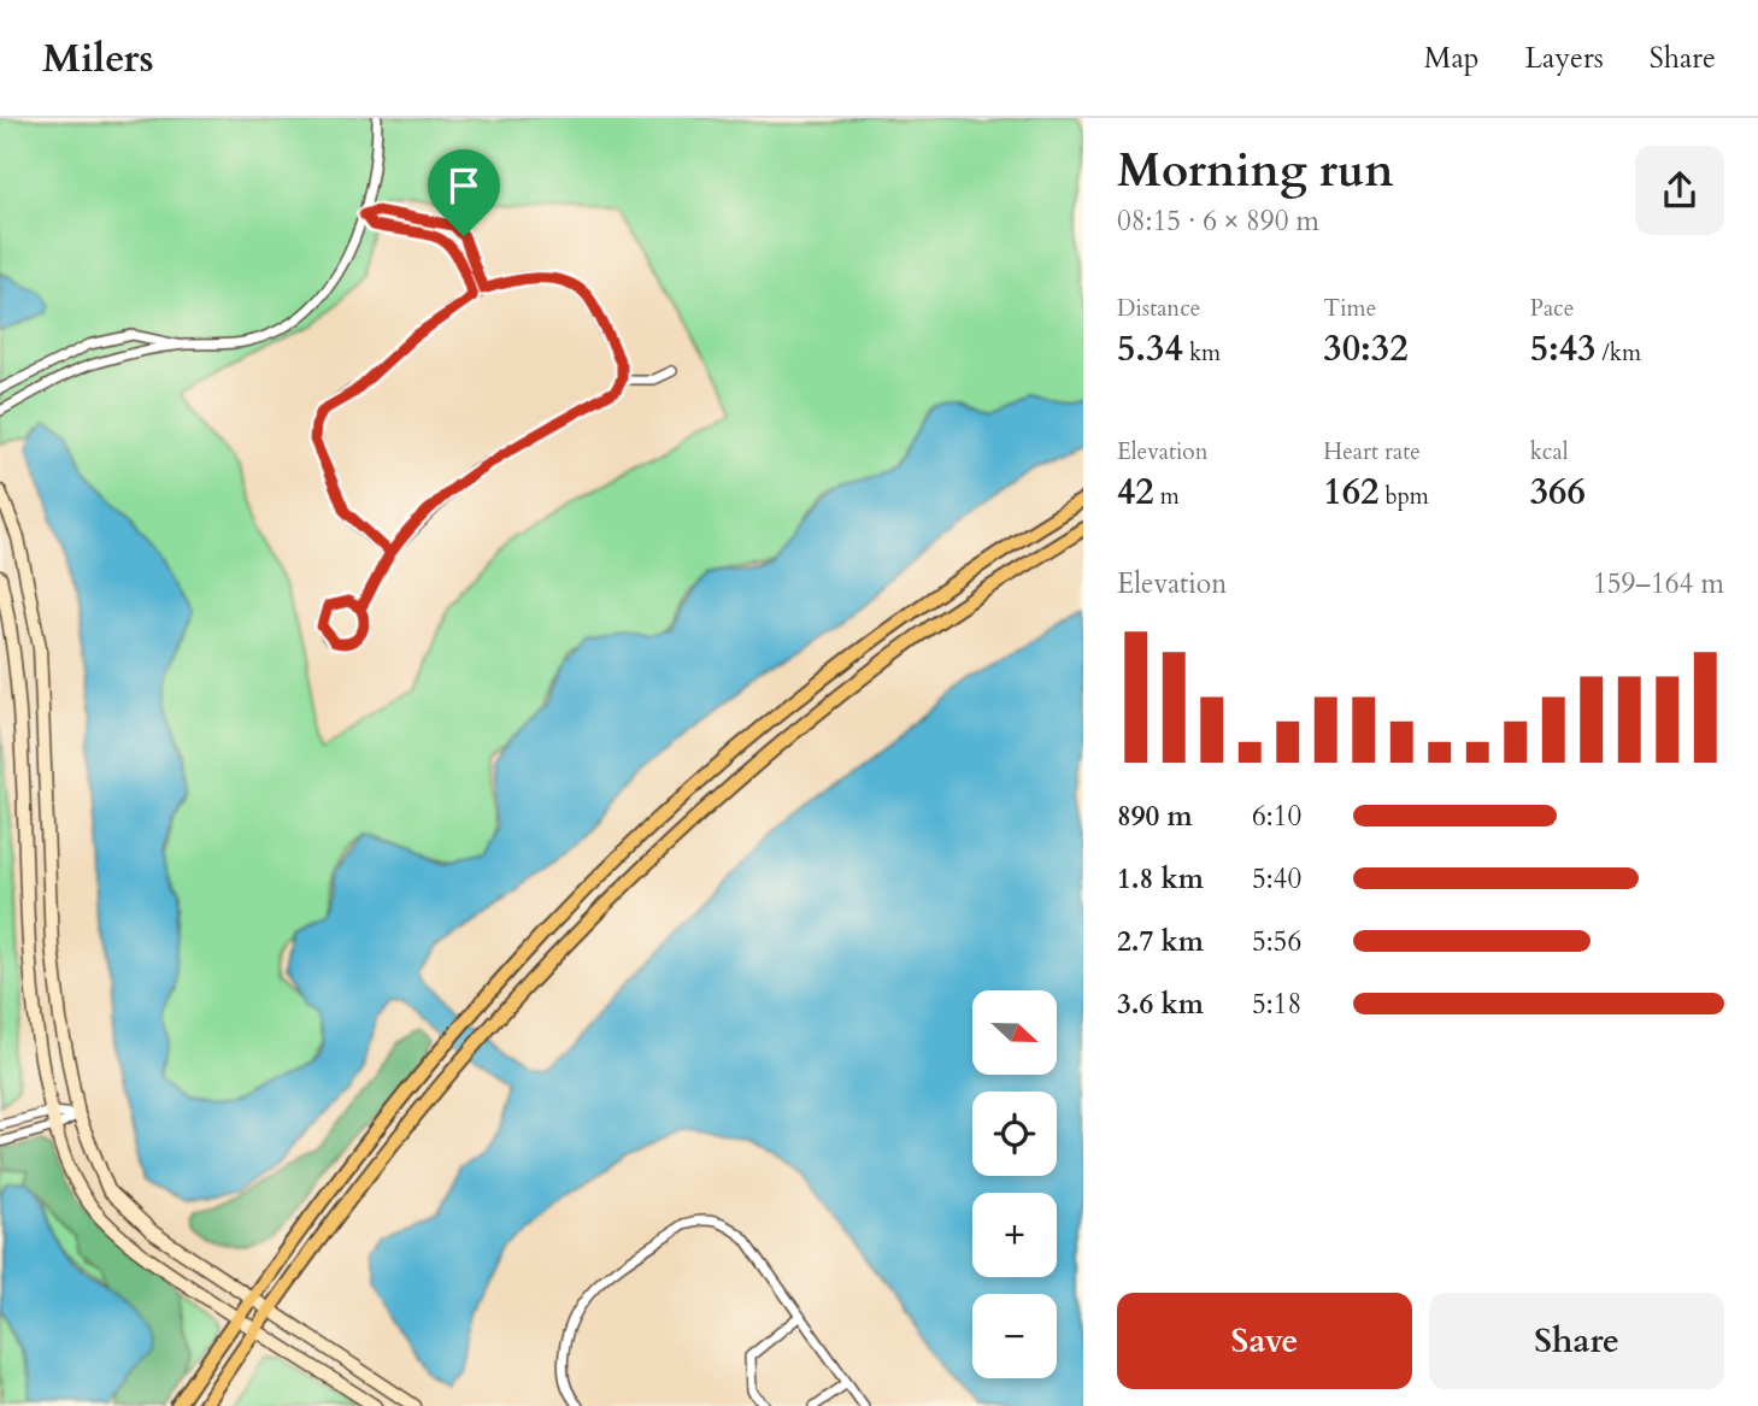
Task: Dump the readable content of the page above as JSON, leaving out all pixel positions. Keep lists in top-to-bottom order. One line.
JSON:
{"north":"right","page":{"header":"Milers","nav":["Map","Layers","Share"],"heading":["Morning run","08:15 · 6 × 890 m"],"stats":[["Distance","5.34 km"],["Time","30:32"],["Pace","5:43 /km"],["Elevation","42 m"],["Heart rate","162 bpm"],["kcal","366"]],"chart":["Elevation","159–164 m"],"list":[{"name":"890 m","note":"6:10"},{"name":"1.8 km","note":"5:40"},{"name":"2.7 km","note":"5:56"},{"name":"3.6 km","note":"5:18"}],"map_buttons":["+","−"],"buttons":["Save","Share"]}}
